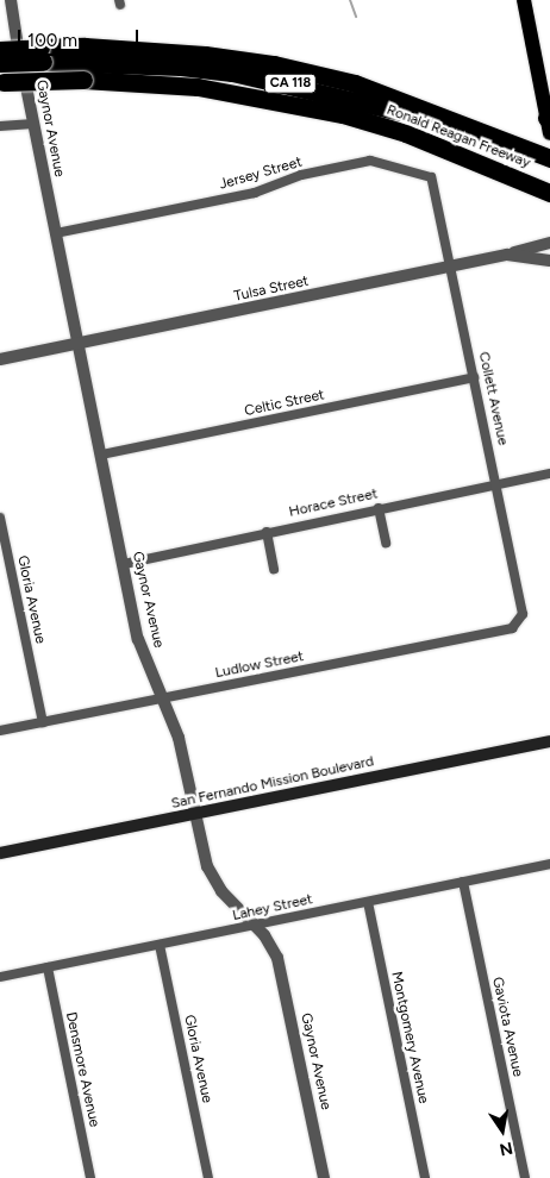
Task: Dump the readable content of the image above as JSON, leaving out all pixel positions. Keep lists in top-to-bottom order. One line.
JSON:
{"streets":{"highway":["CA 118","Ronald Reagan Freeway"],"main road":["San Fernando Mission Boulevard"],"street":["Gaynor Avenue","Jersey Street","Tulsa Street","Collett Avenue","Celtic Street","Horace Street","Gloria Avenue","Ludlow Street","Lahey Street","Gaviota Avenue","Montgomery Avenue","Densmore Avenue"]},"crossings":[["CA 118","Ronald Reagan Freeway"],["Gaynor Avenue","Jersey Street"],["Gaynor Avenue","Tulsa Street"],["Gaynor Avenue","Celtic Street"],["Gaynor Avenue","Horace Street"],["Gaynor Avenue","Ludlow Street"],["Gaynor Avenue","San Fernando Mission Boulevard"],["Gaynor Avenue","Lahey Street"],["Jersey Street","Collett Avenue"],["Tulsa Street","Collett Avenue"],["Collett Avenue","Celtic Street"],["Collett Avenue","Horace Street"],["Collett Avenue","Ludlow Street"],["Gloria Avenue","Ludlow Street"],["Gloria Avenue","Lahey Street"],["Lahey Street","Gaviota Avenue"],["Lahey Street","Montgomery Avenue"],["Lahey Street","Densmore Avenue"]],"scale_bar":"100 m","north":"bottom"}
